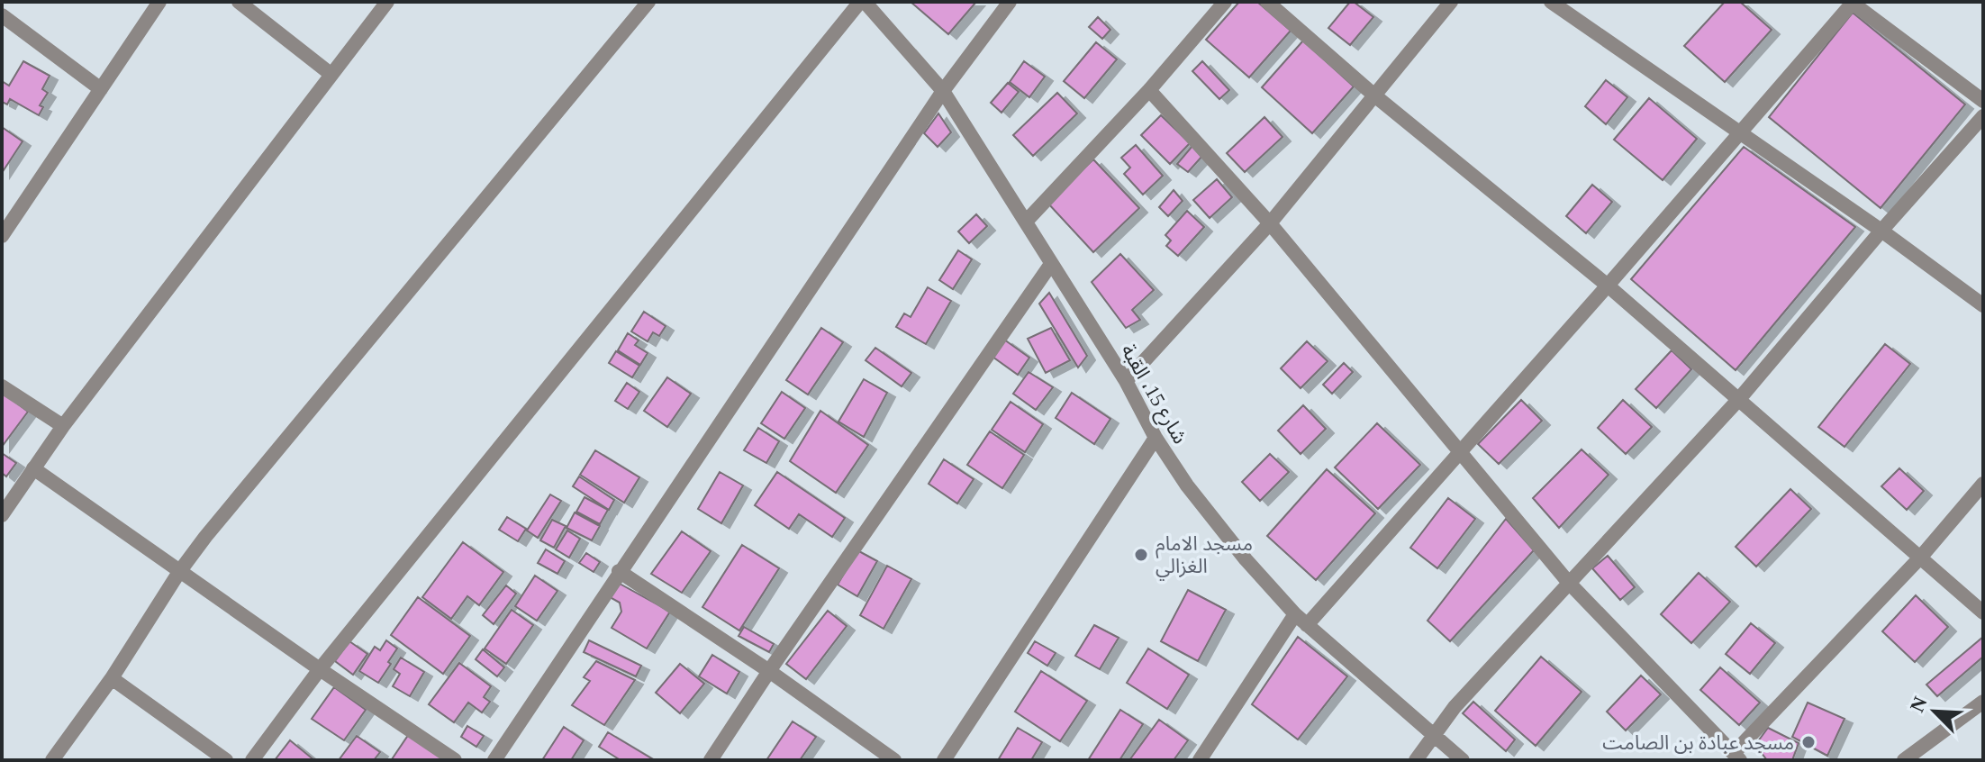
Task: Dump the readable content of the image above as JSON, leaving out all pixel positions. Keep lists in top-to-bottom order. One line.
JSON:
{"streets":{"street":["شارع 15، القبة"]},"places":["مسجد الامام الغزالي","مسجد عبادة بن الصامت"],"north":"top left"}
